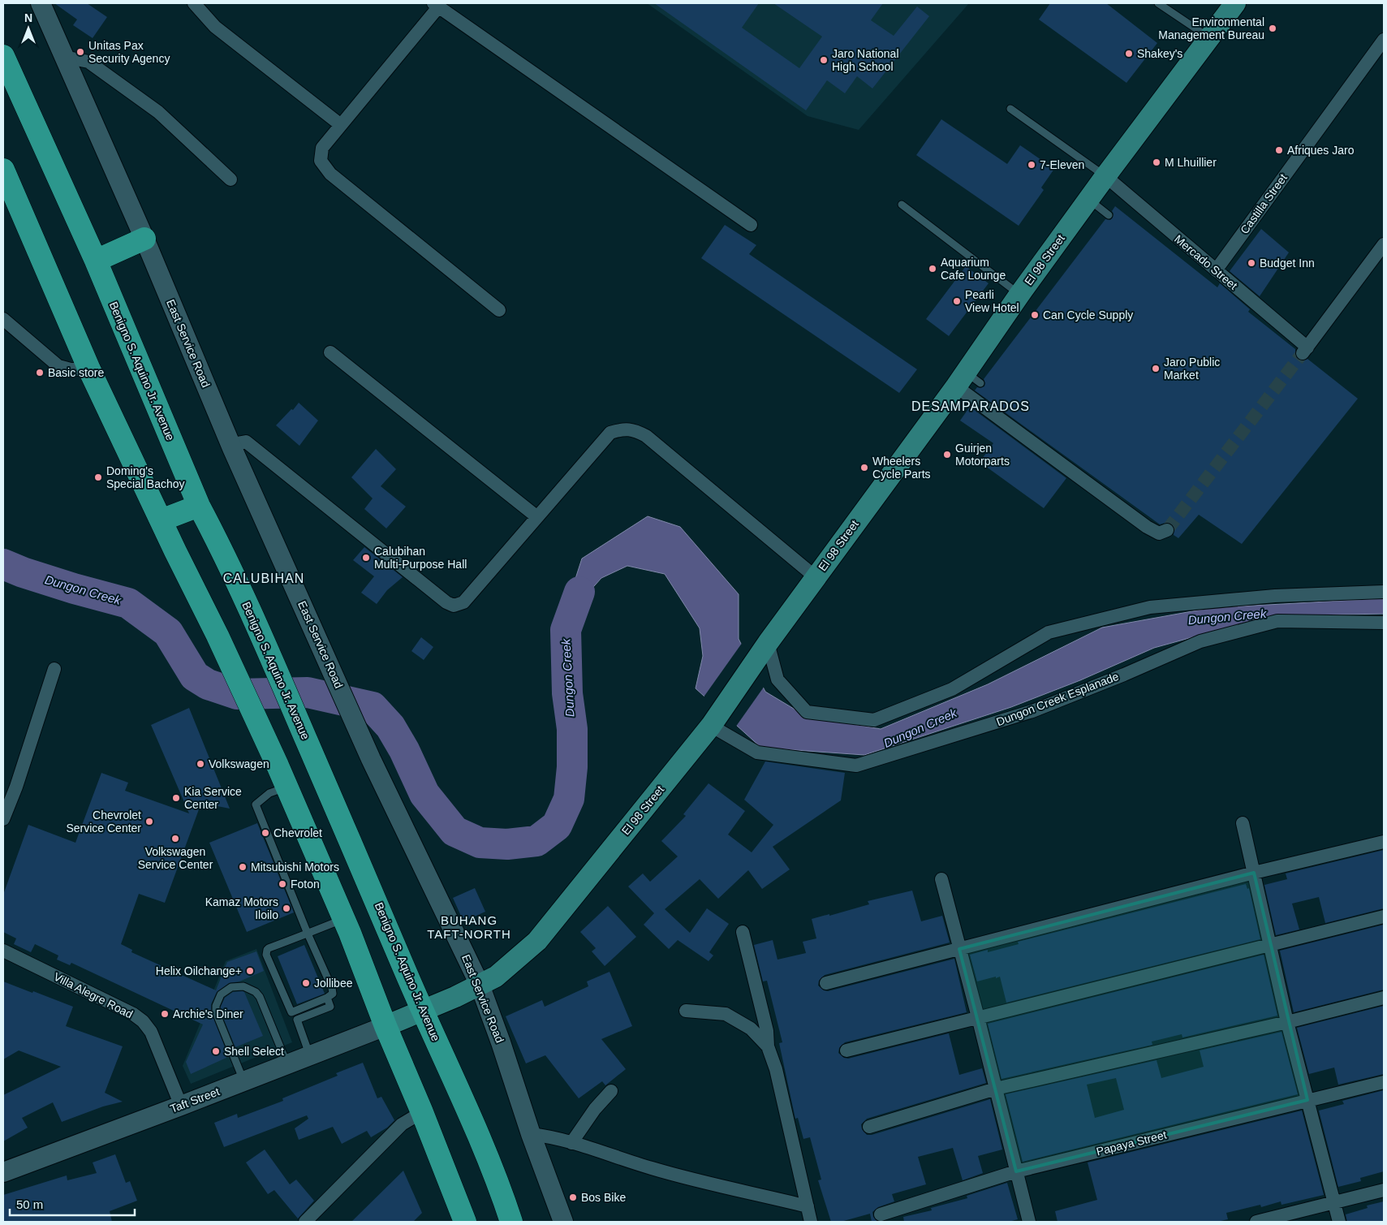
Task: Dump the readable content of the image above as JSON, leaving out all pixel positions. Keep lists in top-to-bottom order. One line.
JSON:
{"streets":{"highway":["Benigno S. Aquino Jr. Avenue"],"main road":["El 98 Street"],"street":["Castilla Street","Mercado Street","East Service Road","Dungon Creek Esplanade","Villa Alegre Road","Taft Street","Papaya Street"]},"crossings":[["Castilla Street","Mercado Street"],["El 98 Street","Mercado Street"],["El 98 Street","East Service Road"],["El 98 Street","Benigno S. Aquino Jr. Avenue"],["El 98 Street","Dungon Creek Esplanade"],["El 98 Street","Taft Street"],["Villa Alegre Road","Taft Street"]],"districts":["DESAMPARADOS","CALUBIHAN","BUHANG TAFT-NORTH"],"water":["Dungon Creek"],"places":["Environmental Management Bureau","Unitas Pax Security Agency","Shakey's","Jaro National High School","Afriques Jaro","M Lhuillier","7-Eleven","Budget Inn","Aquarium Cafe Lounge","Pearli View Hotel","Can Cycle Supply","Jaro Public Market","Basic store","Guirjen Motorparts","Wheelers Cycle Parts","Doming's Special Bachoy","Calubihan Multi-Purpose Hall","Volkswagen","Kia Service Center","Chevrolet Service Center","Chevrolet","Volkswagen Service Center","Mitsubishi Motors","Foton","Kamaz Motors Iloilo","Helix Oilchange+","Jollibee","Archie's Diner","Shell Select","Bos Bike"],"scale_bar":"50 m","north":"top"}
